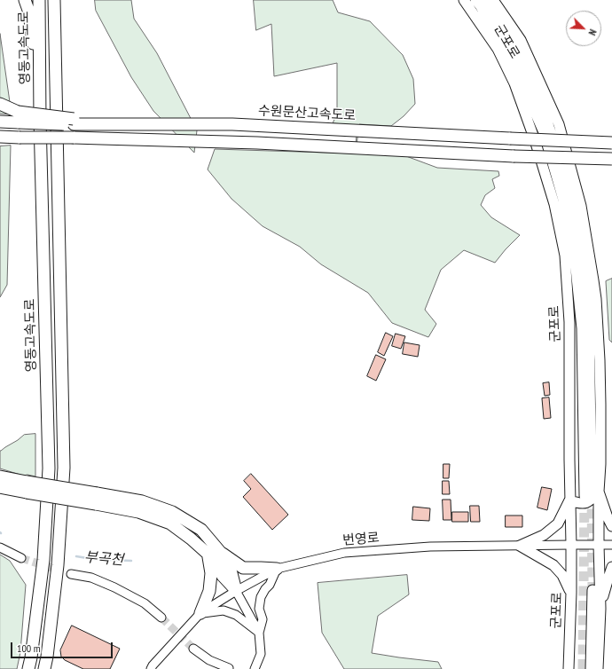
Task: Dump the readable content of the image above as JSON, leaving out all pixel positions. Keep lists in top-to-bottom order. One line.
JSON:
{"streets":{"highway":["영동고속도로","수원문산고속도로"],"main road":["군포로"],"street":["번영로"]},"crossings":[["군포로","번영로"]],"water":["부곡천"],"scale_bar":"100 m","north":"bottom right"}
